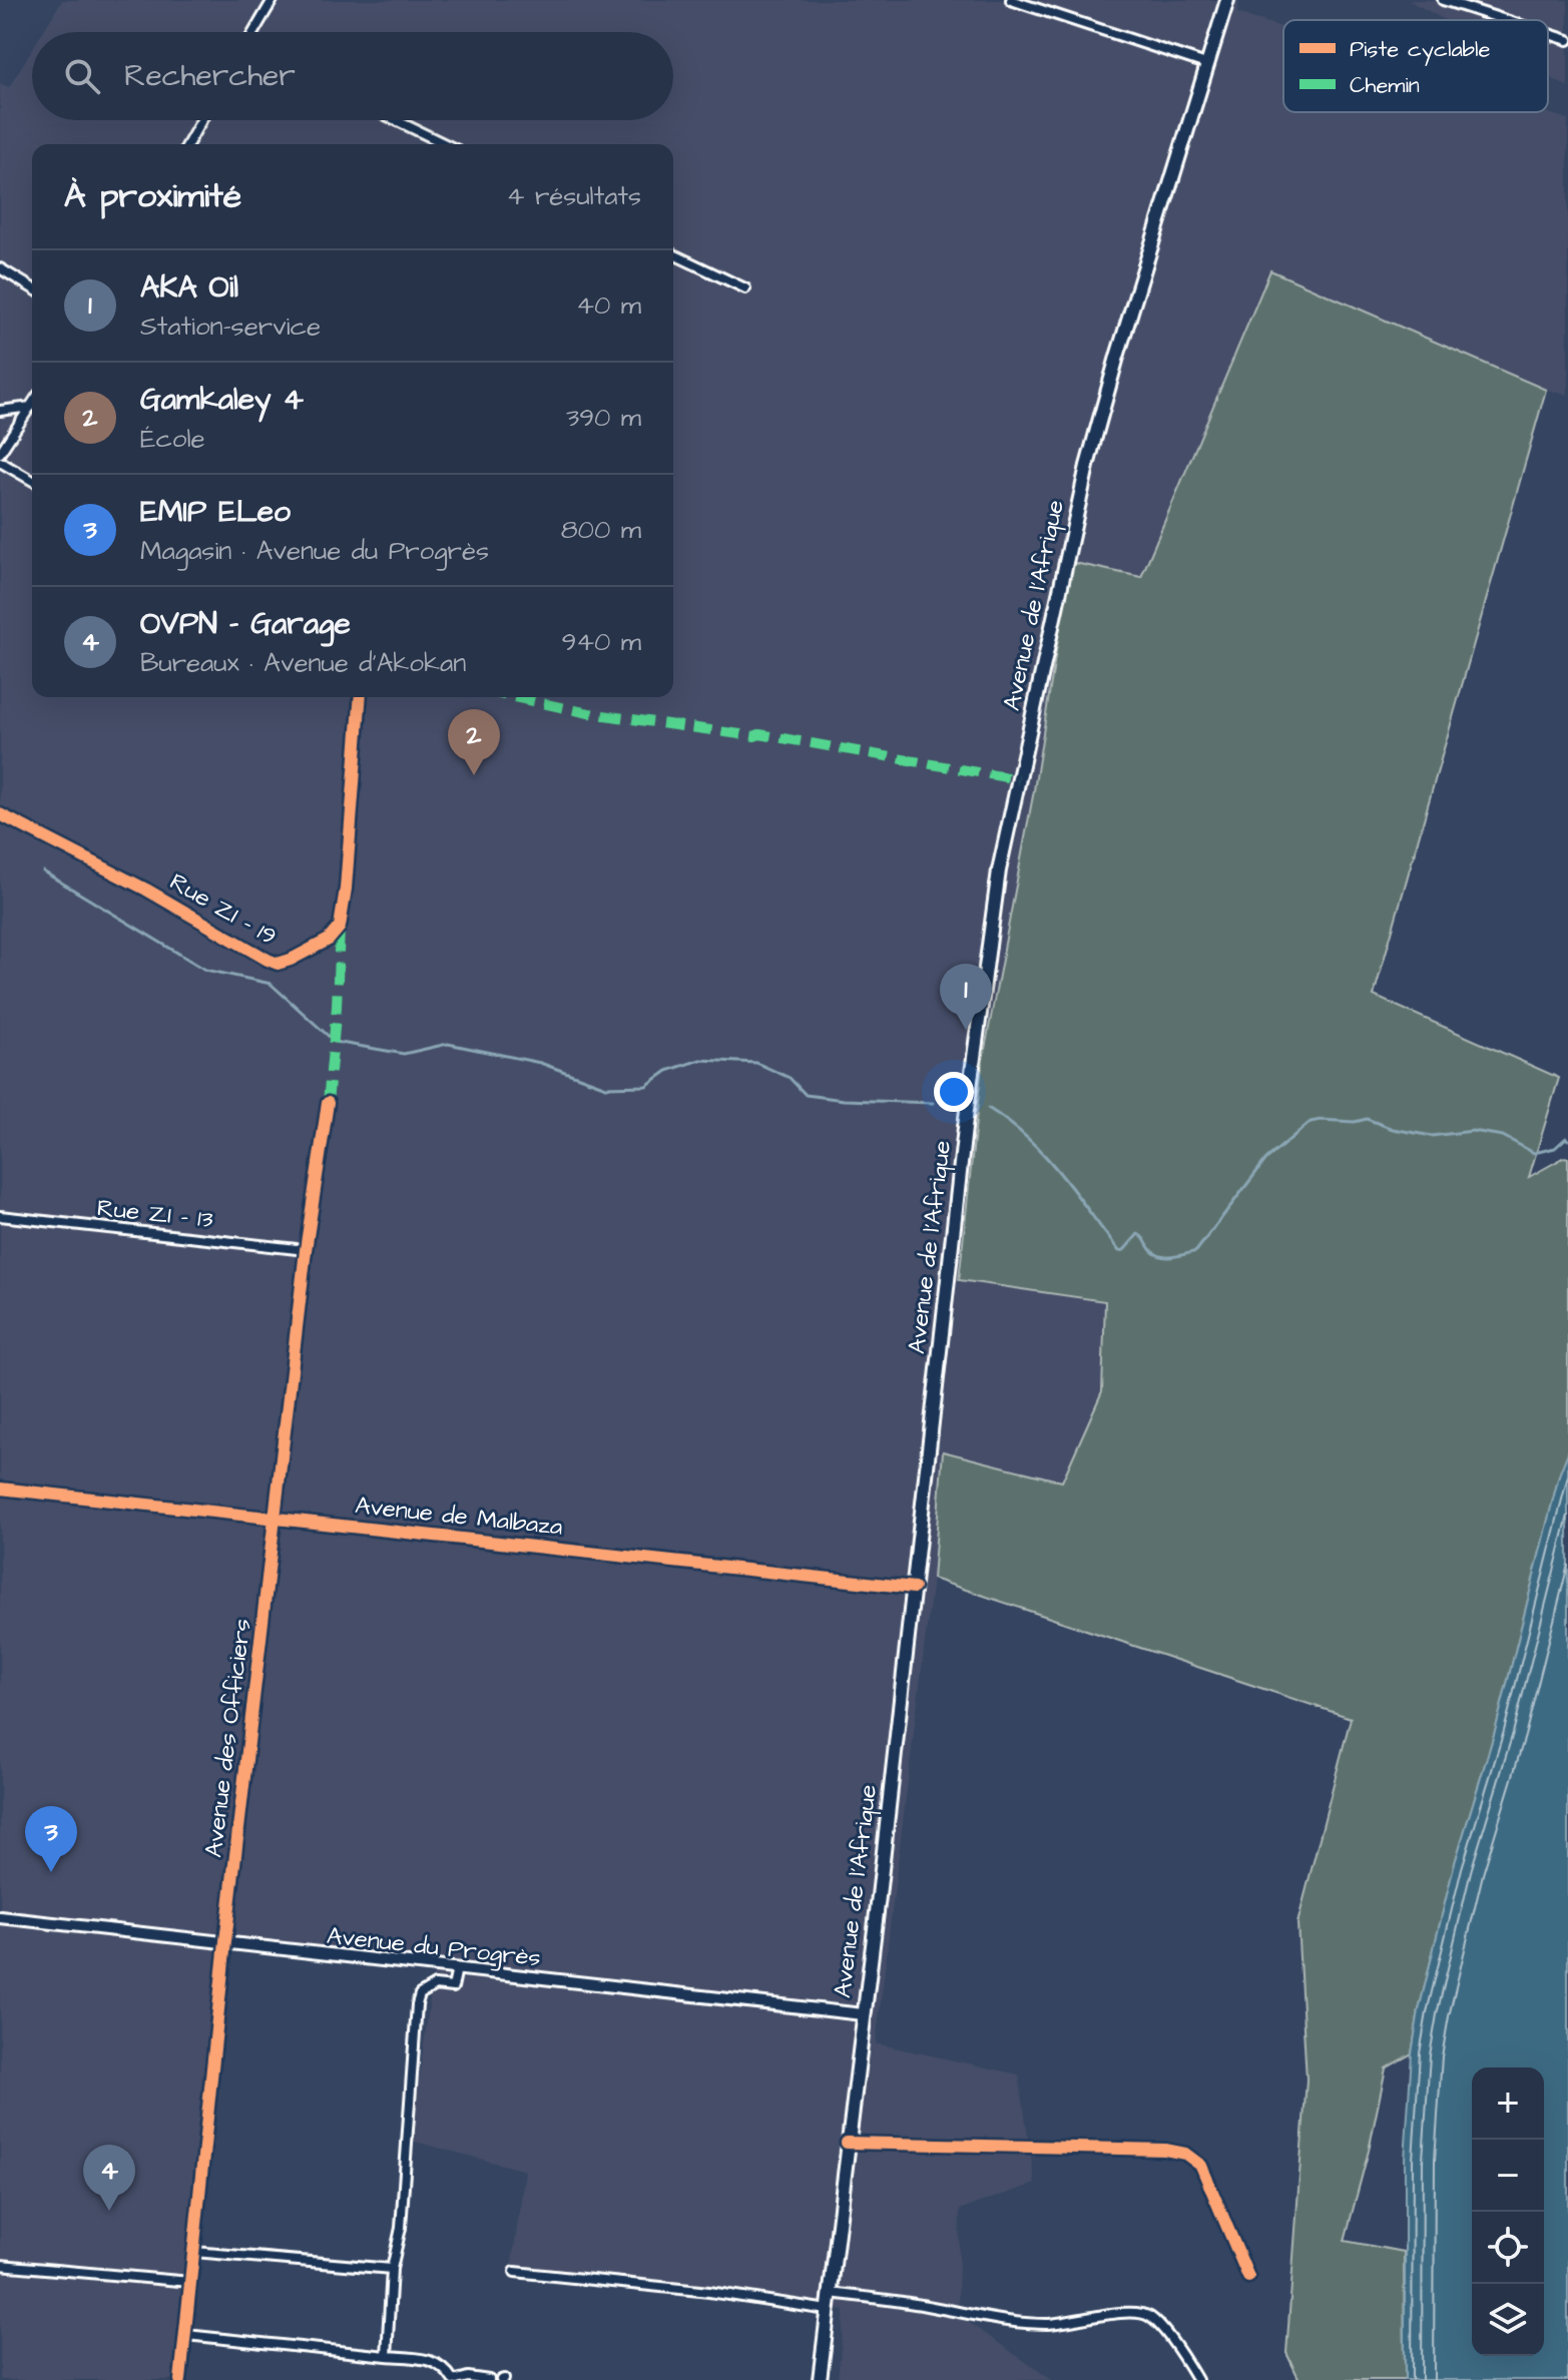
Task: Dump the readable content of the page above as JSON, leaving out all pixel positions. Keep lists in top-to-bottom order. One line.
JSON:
{"streets":{"main road":["Avenue de l'Afrique"],"street":["Rue ZI - 19","Rue ZI - 13","Avenue de Malbaza","Avenue des Officiers","Avenue du Progrès"]},"crossings":[["Avenue de l'Afrique","Avenue de Malbaza"],["Avenue de l'Afrique","Avenue du Progrès"],["Rue ZI - 13","Avenue des Officiers"],["Avenue de Malbaza","Avenue des Officiers"],["Avenue des Officiers","Avenue du Progrès"]],"legend":["Piste cyclable","Chemin"],"page":{"search":"Rechercher","heading":["À proximité","4 résultats"],"list":[{"mark":"1","name":"AKA Oil","note":"Station-service","value":"40 m"},{"mark":"2","name":"Gamkaley 4","note":"École","value":"390 m"},{"mark":"3","name":"EMIP ELeo","note":"Magasin · Avenue du Progrès","value":"800 m"},{"mark":"4","name":"OVPN - Garage","note":"Bureaux · Avenue d'Akokan","value":"940 m"}],"pins":["2","1","3","4"],"map_buttons":["+","−"]}}
